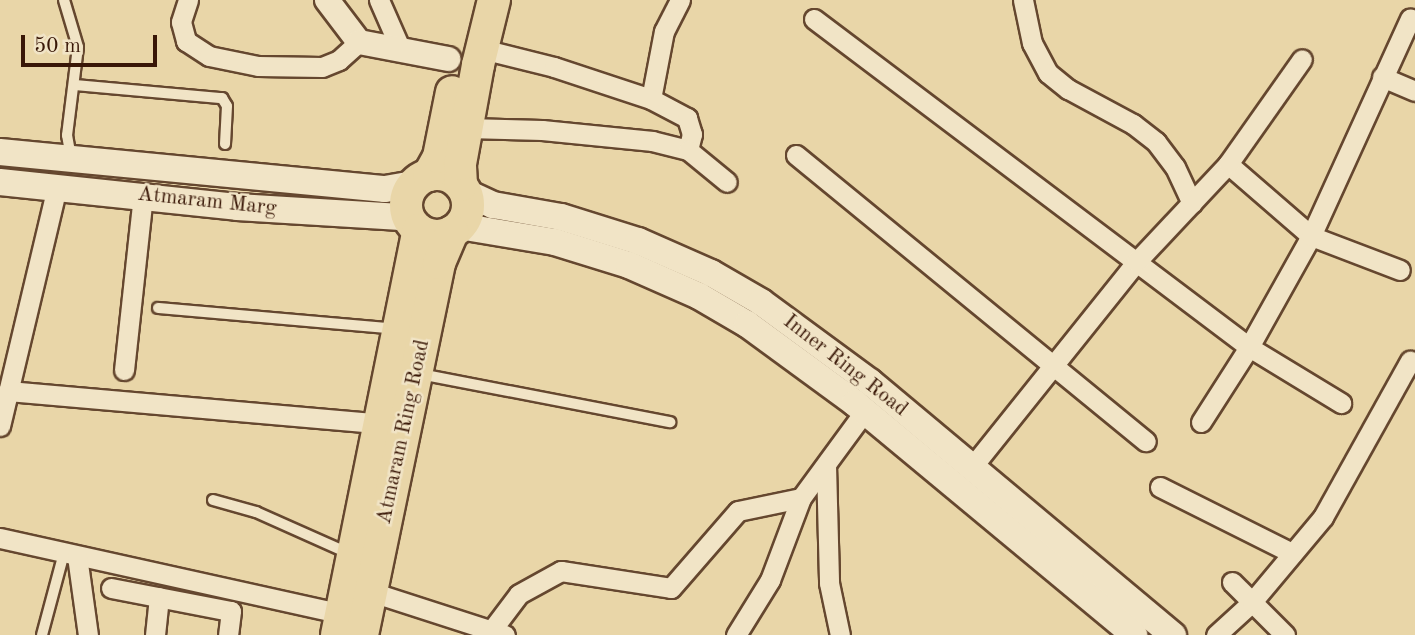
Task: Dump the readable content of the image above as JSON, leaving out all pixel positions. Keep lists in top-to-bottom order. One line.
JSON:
{"streets":{"highway":["Atmaram Ring Road"],"main road":["Atmaram Marg","Inner Ring Road"]},"crossings":[["Atmaram Marg","Inner Ring Road"],["Atmaram Marg","Atmaram Ring Road"],["Inner Ring Road","Atmaram Ring Road"]],"scale_bar":"50 m"}
